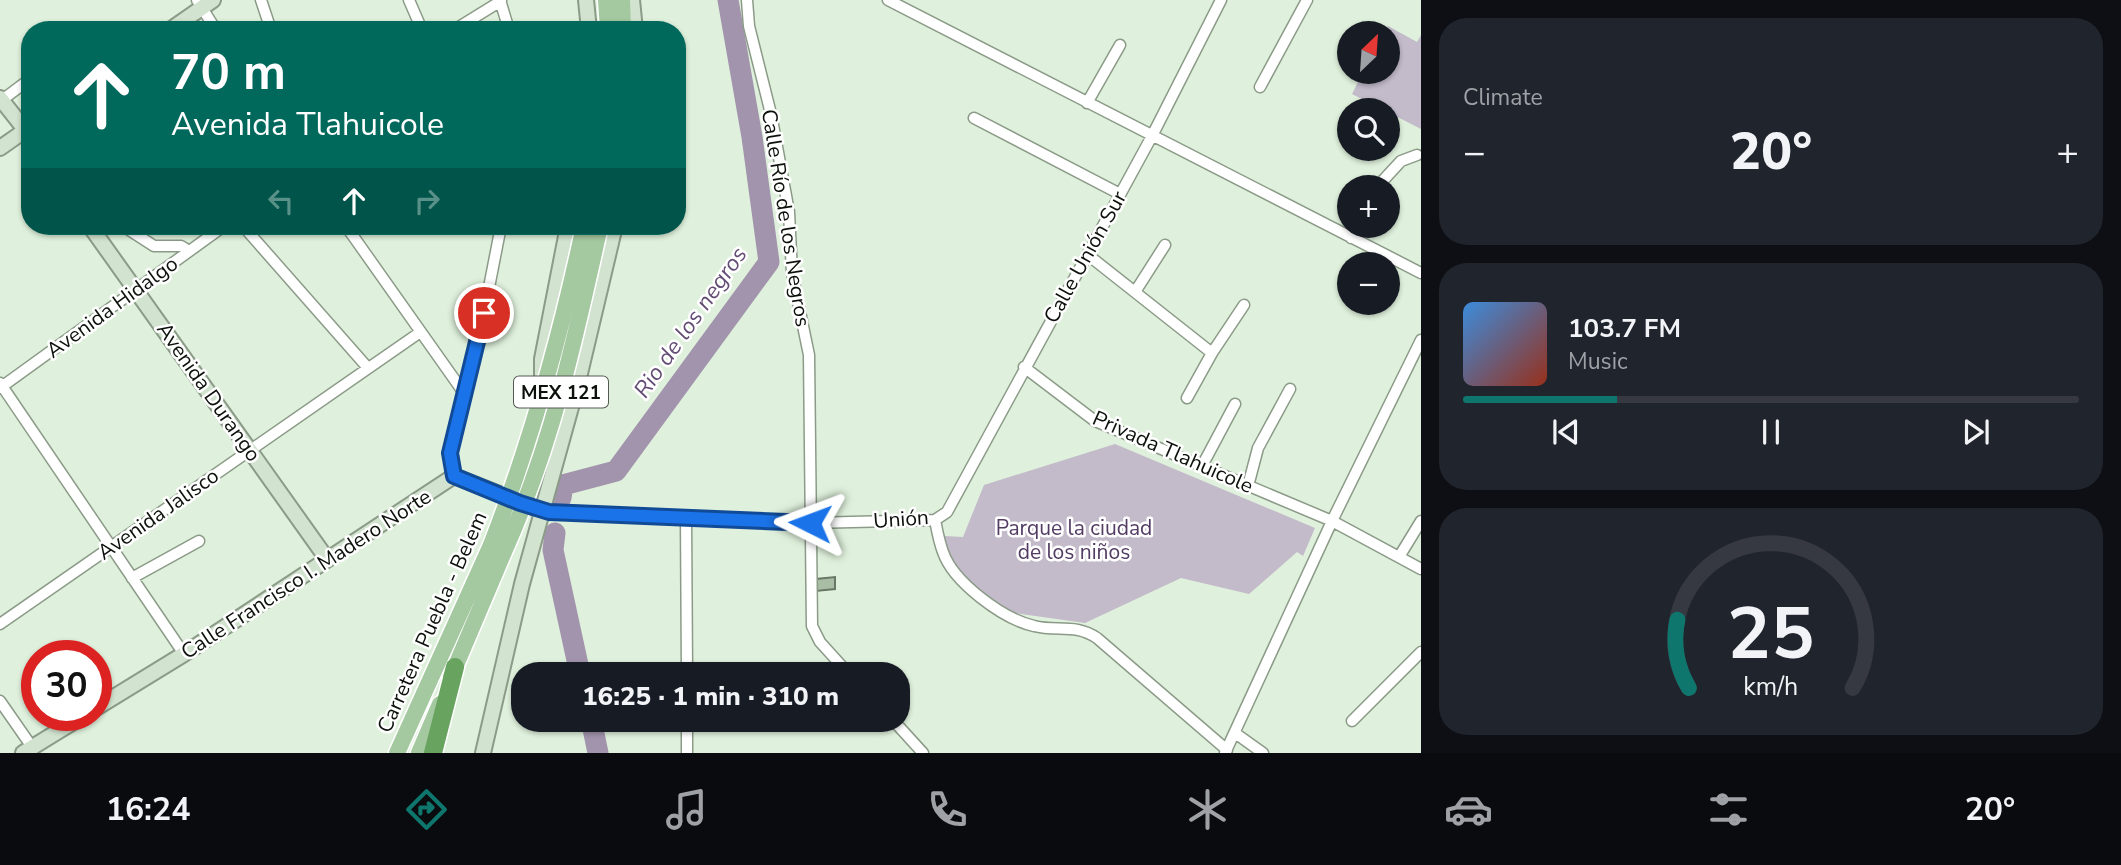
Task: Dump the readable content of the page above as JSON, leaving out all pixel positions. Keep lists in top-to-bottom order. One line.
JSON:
{"streets":{"main road":["MEX 121","Carretera Puebla - Belem"],"street":["Calle Río de los Negros","Calle Unión Sur","Avenida Hidalgo","Avenida Durango","Privada Tlahuicole","Avenida Jalisco","Unión","Calle Francisco I. Madero Norte"]},"crossings":[["Calle Río de los Negros","Unión"],["Calle Unión Sur","Privada Tlahuicole"],["Calle Unión Sur","Unión"],["Avenida Hidalgo","Avenida Durango"],["Avenida Durango","Avenida Jalisco"],["Avenida Durango","Calle Francisco I. Madero Norte"],["Unión","Calle Francisco I. Madero Norte"]],"water":["Rio de los negros"],"parks":["Parque la ciudad de los niños"],"north":"top right","page":{"tile":"Climate","map_buttons":["+","−"],"turn":["70 m","Avenida Tlahuicole"],"heat":["−","20°","+"],"song":["103.7 FM","Music"],"limit":"30","trip":"16:25 · 1 min · 310 m","tabs":["16:24","20°"],"gauge":["25","km/h"]}}
